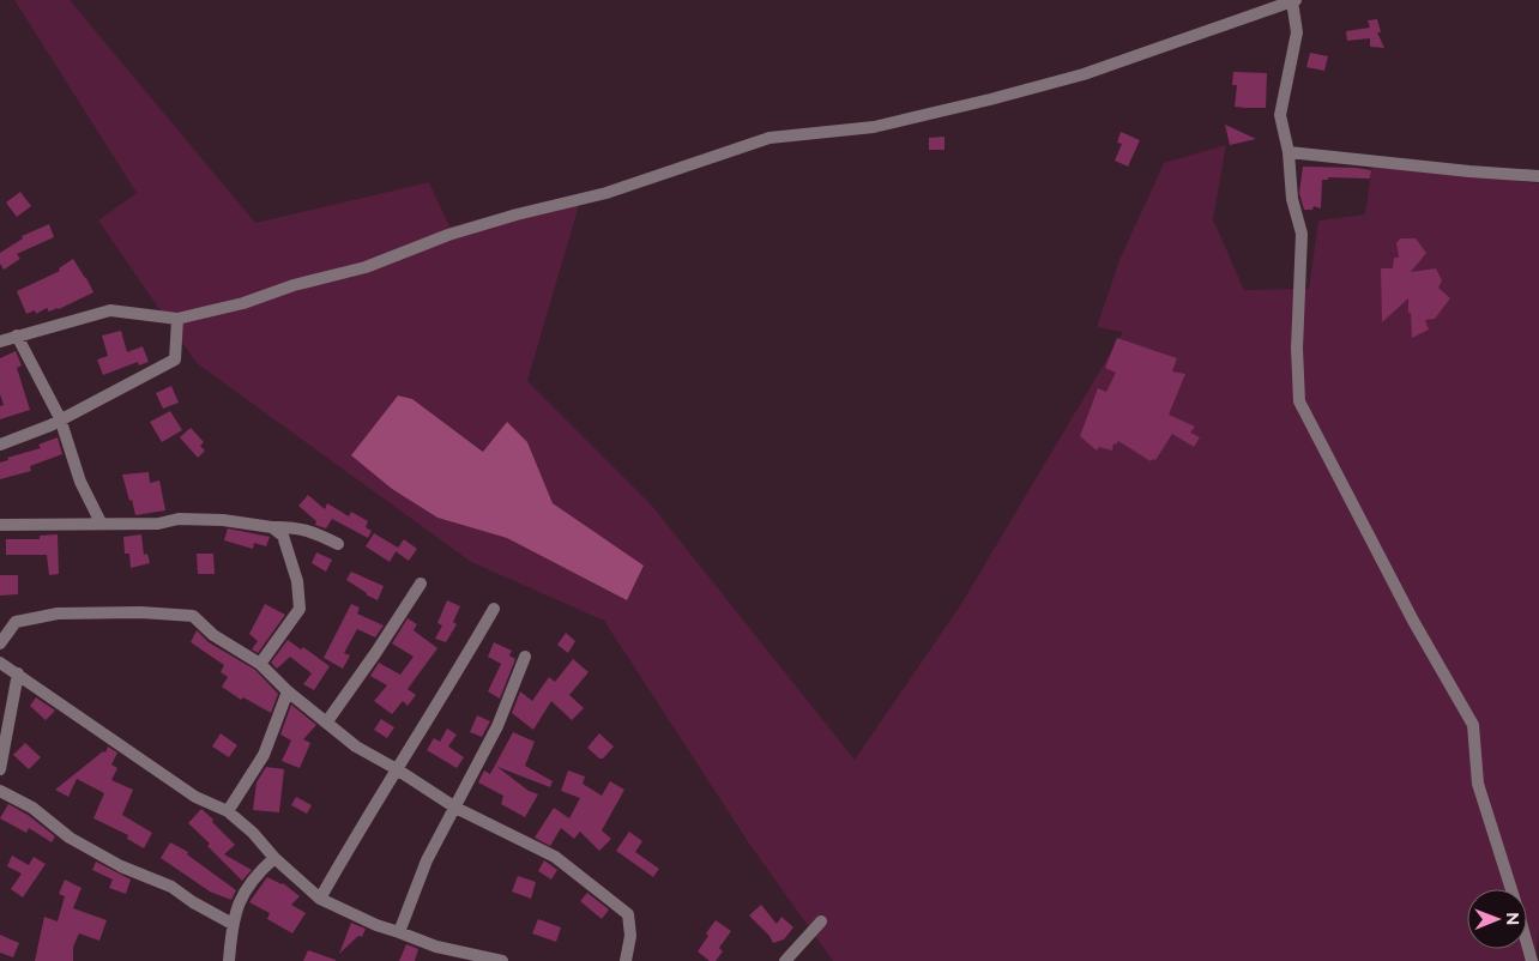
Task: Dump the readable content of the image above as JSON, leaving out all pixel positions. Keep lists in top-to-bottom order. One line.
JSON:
{"north":"right"}
